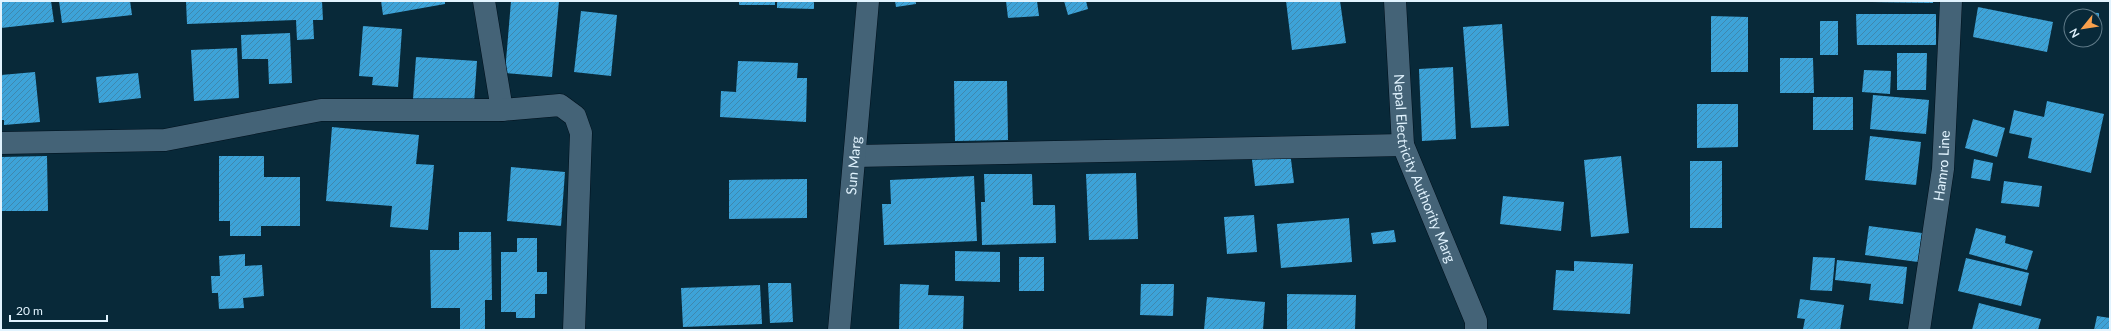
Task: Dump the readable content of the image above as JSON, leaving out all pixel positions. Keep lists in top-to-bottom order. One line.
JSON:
{"streets":{"street":["Sun Marg","Hamro Line","Nepal Electricity Authority Marg"]},"scale_bar":"20 m","north":"bottom left"}
